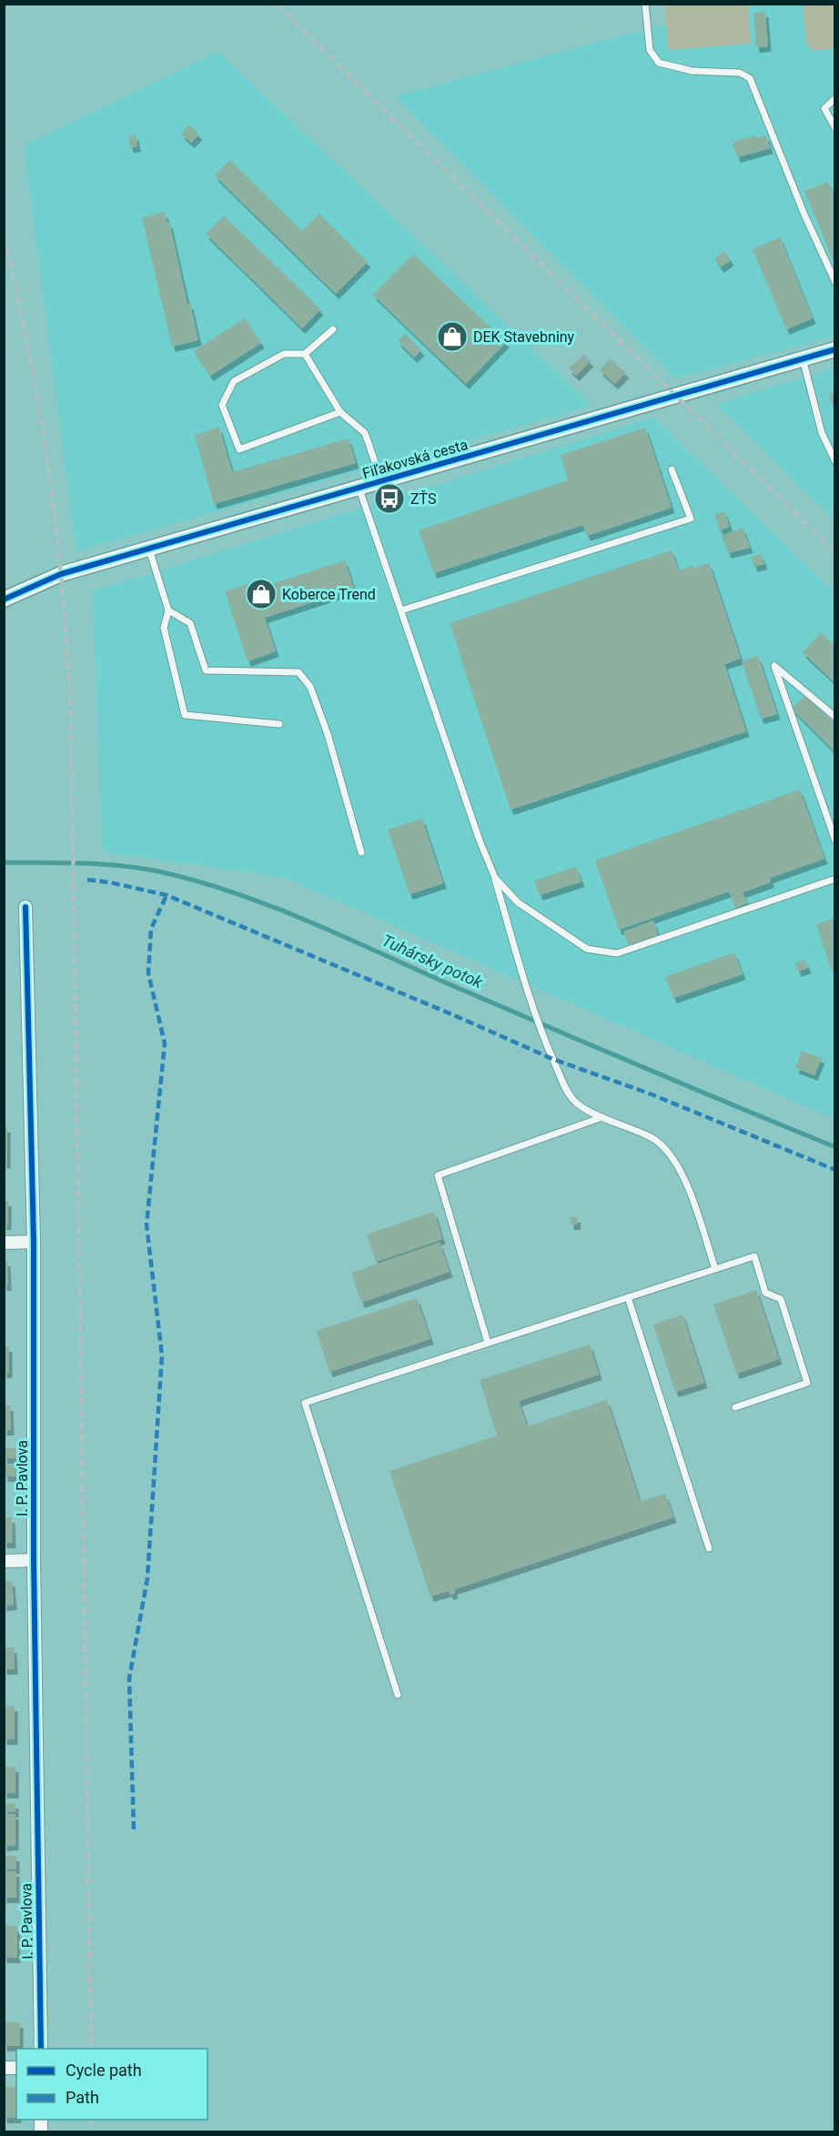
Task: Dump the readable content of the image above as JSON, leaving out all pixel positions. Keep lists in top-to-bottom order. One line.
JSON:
{"streets":{"street":["Fiľakovská cesta","I. P. Pavlova"]},"water":["Tuhársky potok"],"places":{"shop":["DEK Stavebniny","Koberce Trend"],"bus stop":["ZŤS"]},"legend":["Cycle path","Path"]}
